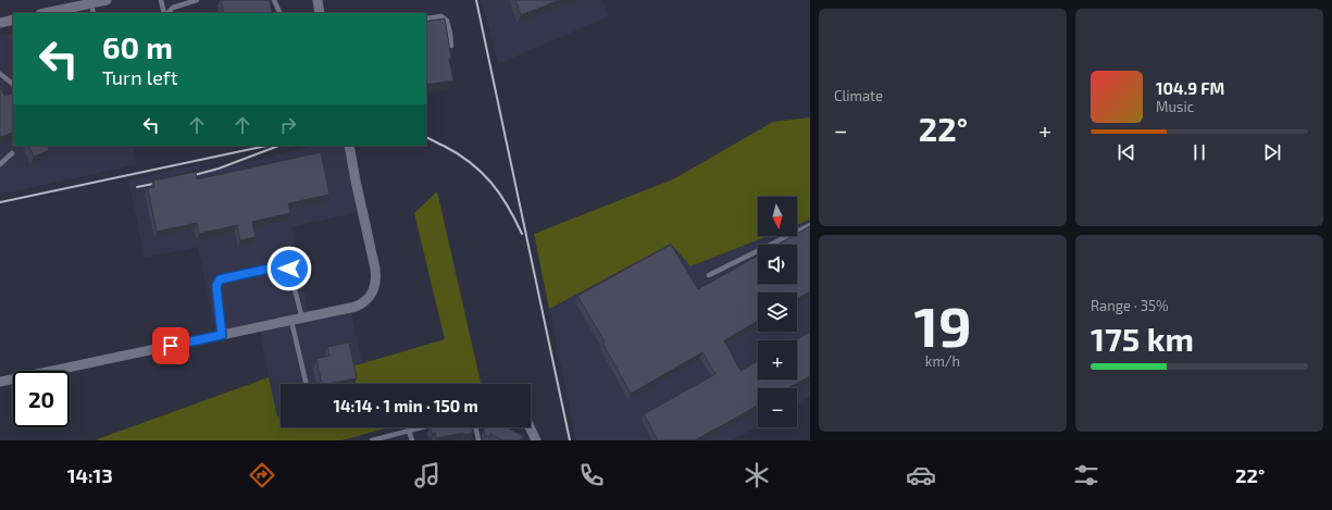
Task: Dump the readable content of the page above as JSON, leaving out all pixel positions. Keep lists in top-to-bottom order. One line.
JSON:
{"north":"bottom","page":{"tile":["Climate",["19","km/h"],["Range · 35%","175 km"]],"turn":["60 m","Turn left"],"song":["104.9 FM","Music"],"heat":["−","22°","+"],"map_buttons":["+","−"],"limit":"20","trip":"14:14 · 1 min · 150 m","tabs":["14:13","22°"]}}
